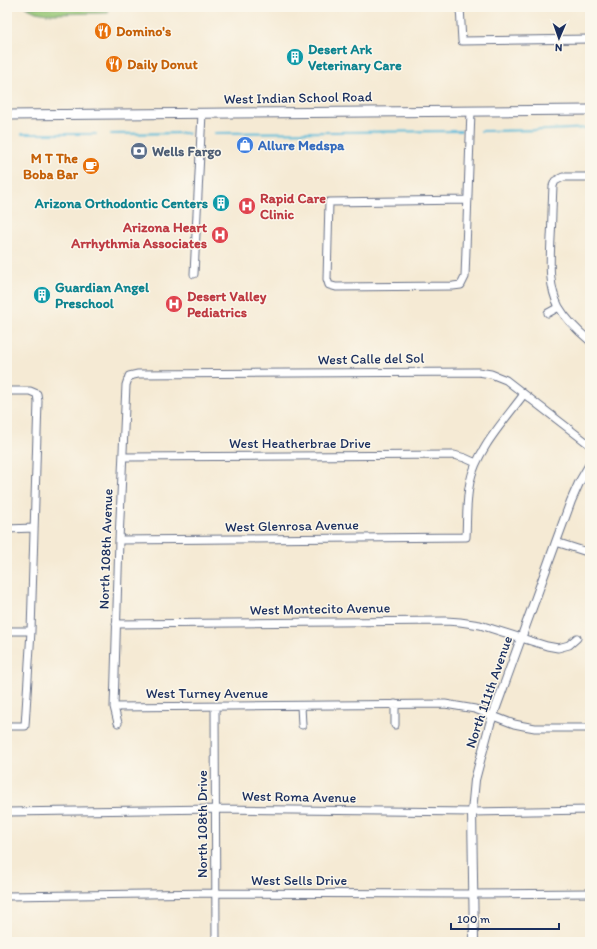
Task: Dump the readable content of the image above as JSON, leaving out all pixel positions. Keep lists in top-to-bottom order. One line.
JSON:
{"streets":{"main road":["West Indian School Road"],"street":["West Calle del Sol","West Heatherbrae Drive","West Glenrosa Avenue","North 108th Avenue","West Montecito Avenue","North 111th Avenue","West Turney Avenue","West Roma Avenue","North 108th Drive","West Sells Drive"]},"crossings":[["West Calle del Sol","North 108th Avenue"],["West Heatherbrae Drive","West Glenrosa Avenue"],["West Heatherbrae Drive","North 108th Avenue"],["West Glenrosa Avenue","North 108th Avenue"],["North 108th Avenue","West Montecito Avenue"],["North 108th Avenue","West Turney Avenue"],["West Montecito Avenue","North 111th Avenue"],["North 111th Avenue","West Turney Avenue"],["North 111th Avenue","West Roma Avenue"],["North 111th Avenue","West Sells Drive"],["West Turney Avenue","North 108th Drive"],["West Roma Avenue","North 108th Drive"],["North 108th Drive","West Sells Drive"]],"places":{"restaurant":["Domino's","Daily Donut"],"building":["Desert Ark Veterinary Care","Arizona Orthodontic Centers","Guardian Angel Preschool"],"shop":["Allure Medspa"],"bank":["Wells Fargo"],"cafe":["M T The Boba Bar"],"hospital":["Rapid Care Clinic","Arizona Heart Arrhythmia Associates","Desert Valley Pediatrics"]},"scale_bar":"100 m","north":"bottom"}
